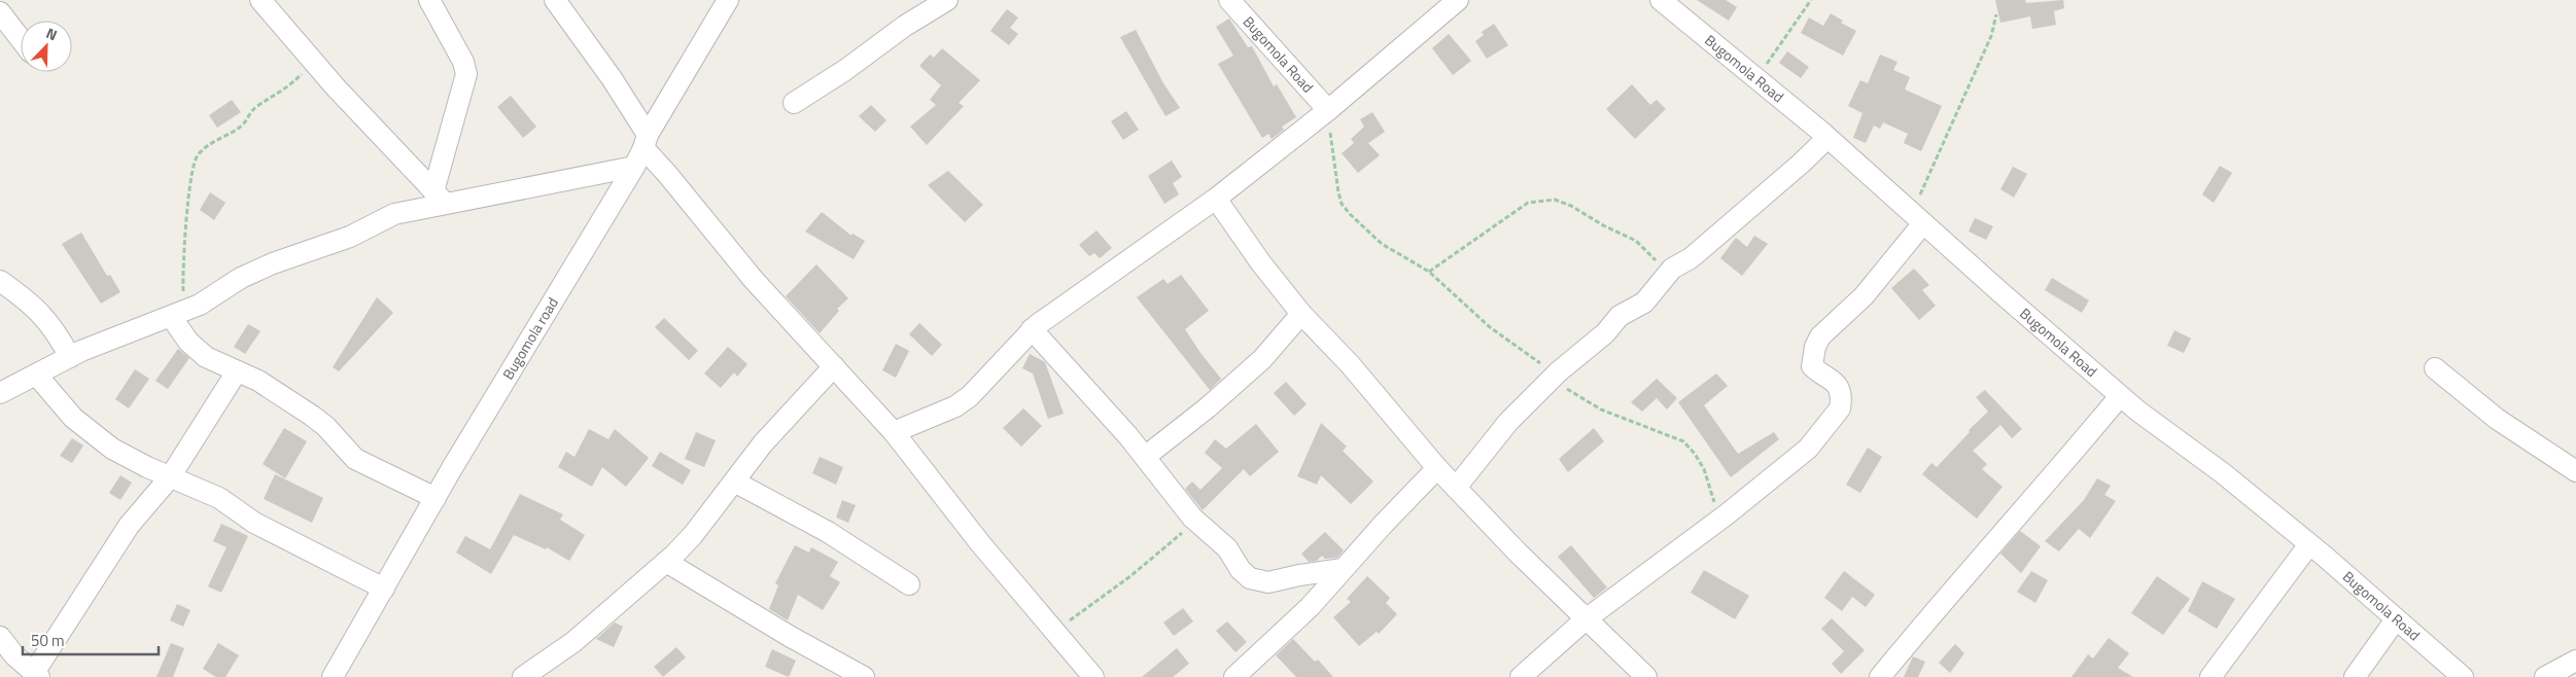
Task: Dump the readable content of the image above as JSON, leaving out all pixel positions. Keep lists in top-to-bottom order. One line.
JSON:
{"streets":{"street":["Bugomola Road","Bugomola road"]},"scale_bar":"50 m","north":"top right"}
